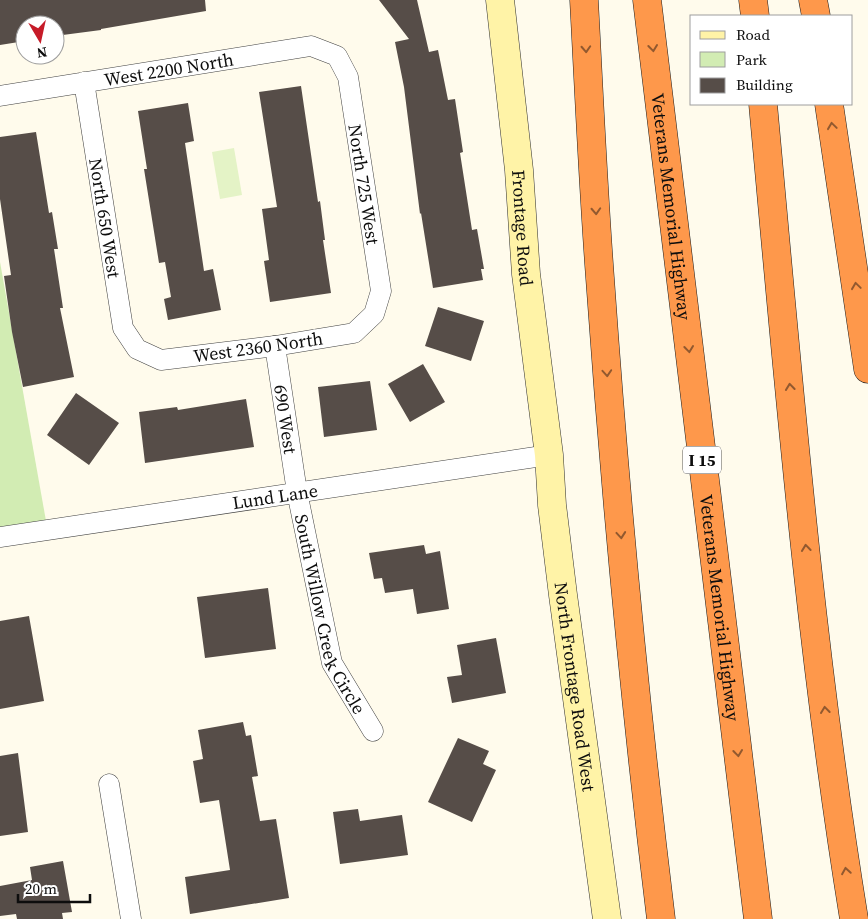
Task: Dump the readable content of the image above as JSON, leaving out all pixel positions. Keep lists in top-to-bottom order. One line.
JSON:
{"streets":{"highway":["Veterans Memorial Highway","I 15"],"street":["West 2200 North","North 725 West","North 650 West","Frontage Road","West 2360 North","690 West","Lund Lane","South Willow Creek Circle","North Frontage Road West"]},"crossings":[["West 2200 North","North 725 West"],["West 2200 North","North 650 West"],["North 725 West","West 2360 North"],["North 650 West","West 2360 North"],["Frontage Road","Lund Lane"],["Frontage Road","North Frontage Road West"],["West 2360 North","690 West"],["690 West","Lund Lane"],["690 West","South Willow Creek Circle"],["Lund Lane","South Willow Creek Circle"],["Lund Lane","North Frontage Road West"]],"legend":["Road","Park","Building"],"scale_bar":"20 m","north":"bottom"}
